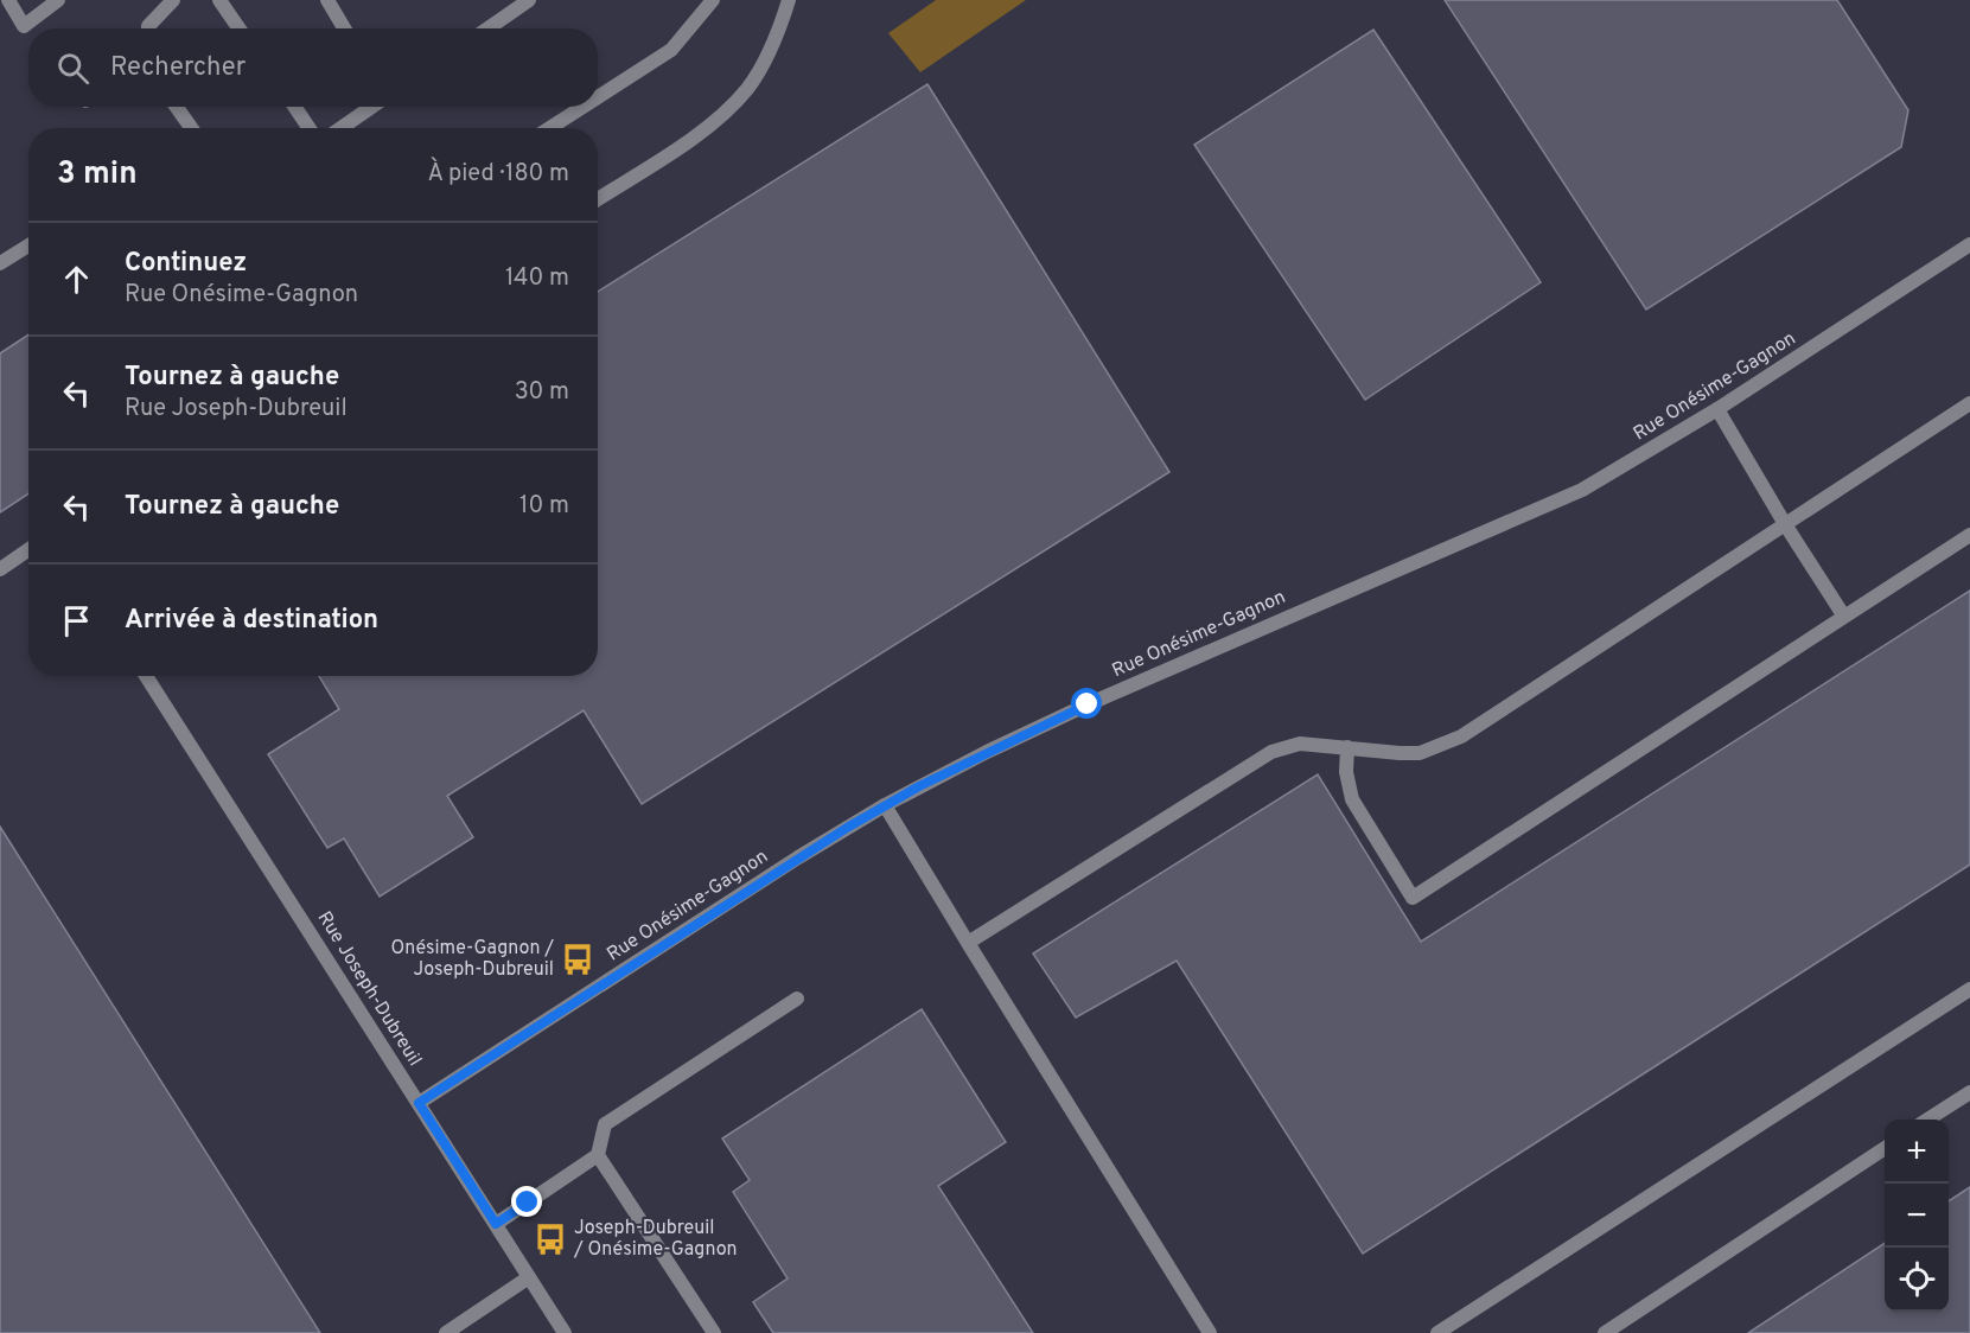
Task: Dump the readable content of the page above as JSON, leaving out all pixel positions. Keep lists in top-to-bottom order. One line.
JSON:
{"streets":{"street":["Rue Onésime-Gagnon","Rue Joseph-Dubreuil"]},"crossings":[["Rue Onésime-Gagnon","Rue Joseph-Dubreuil"]],"places":{"bus stop":["Onésime-Gagnon / Joseph-Dubreuil","Joseph-Dubreuil / Onésime-Gagnon"]},"page":{"search":"Rechercher","heading":["3 min","À pied · 180 m"],"list":[["Continuez","Rue Onésime-Gagnon","140 m"],["Tournez à gauche","Rue Joseph-Dubreuil","30 m"],["Tournez à gauche","10 m"],"Arrivée à destination"],"map_buttons":["+","−"]}}
